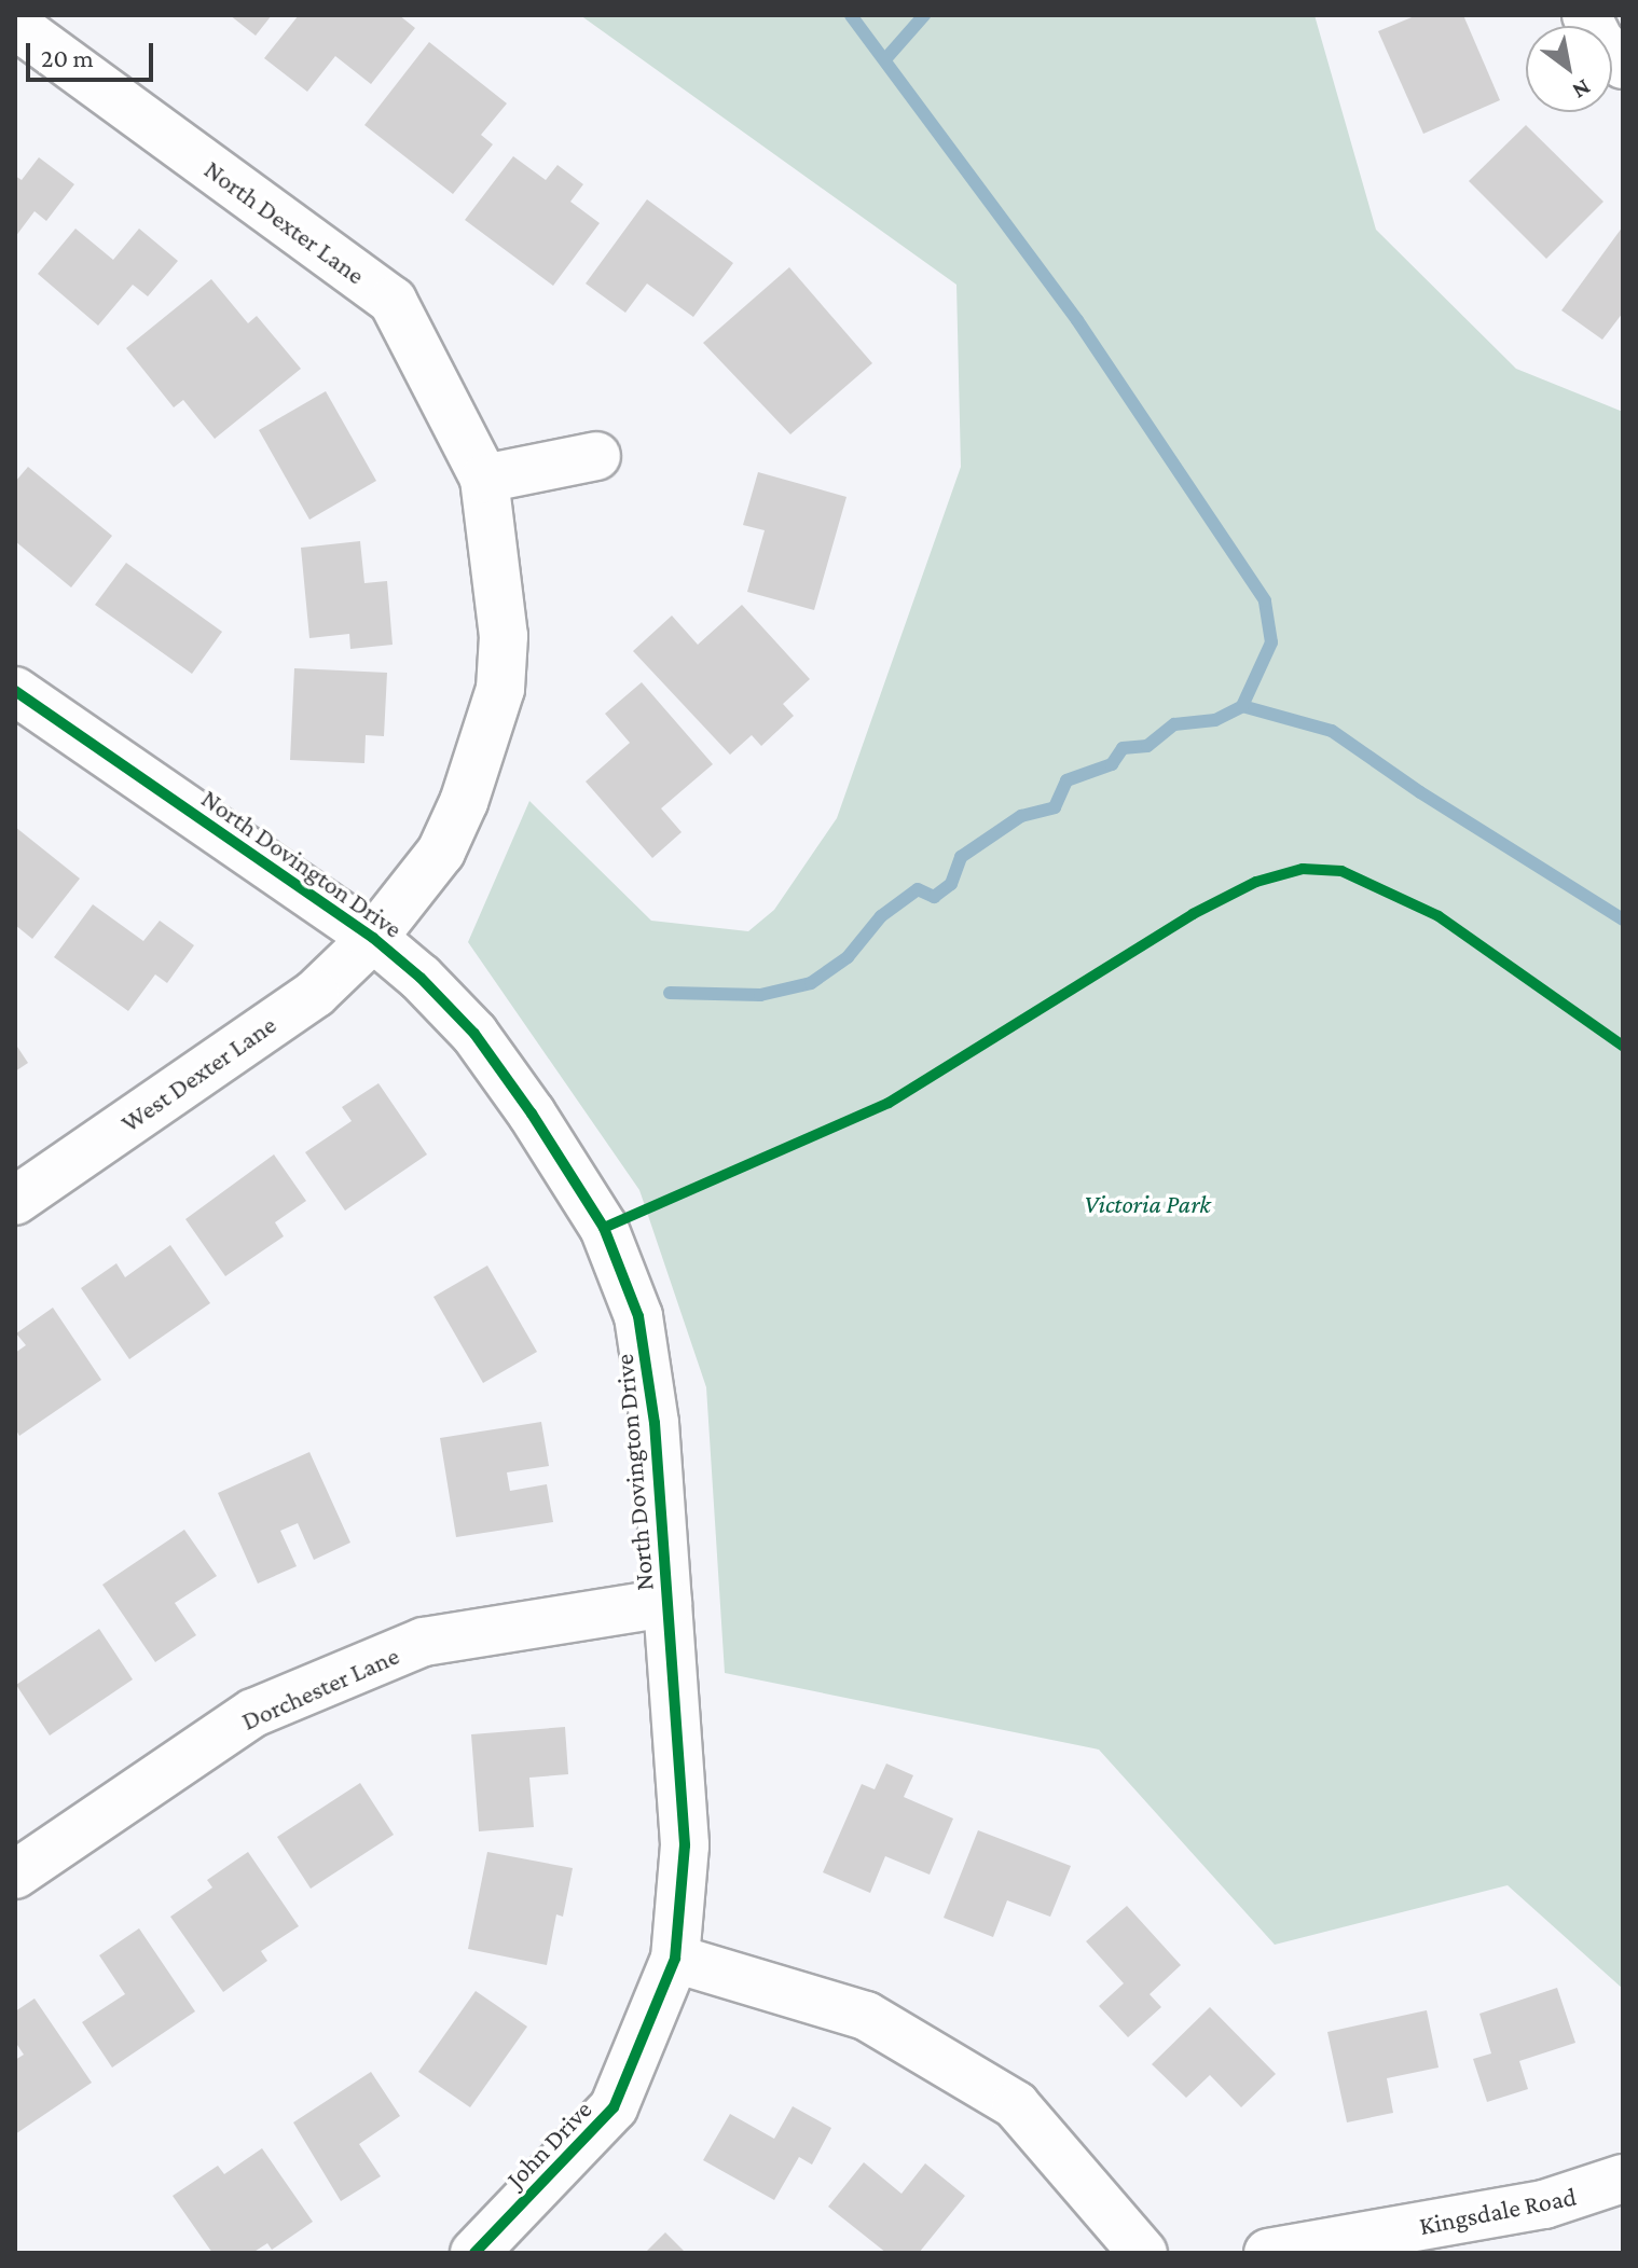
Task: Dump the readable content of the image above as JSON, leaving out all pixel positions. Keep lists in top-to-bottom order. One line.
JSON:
{"streets":{"street":["North Dexter Lane","North Dovington Drive","West Dexter Lane","Dorchester Lane","John Drive","Kingsdale Road"]},"crossings":[["North Dexter Lane","North Dovington Drive"],["North Dexter Lane","West Dexter Lane"],["North Dovington Drive","West Dexter Lane"],["North Dovington Drive","Dorchester Lane"],["North Dovington Drive","John Drive"]],"parks":["Victoria Park"],"scale_bar":"20 m","north":"bottom right"}
